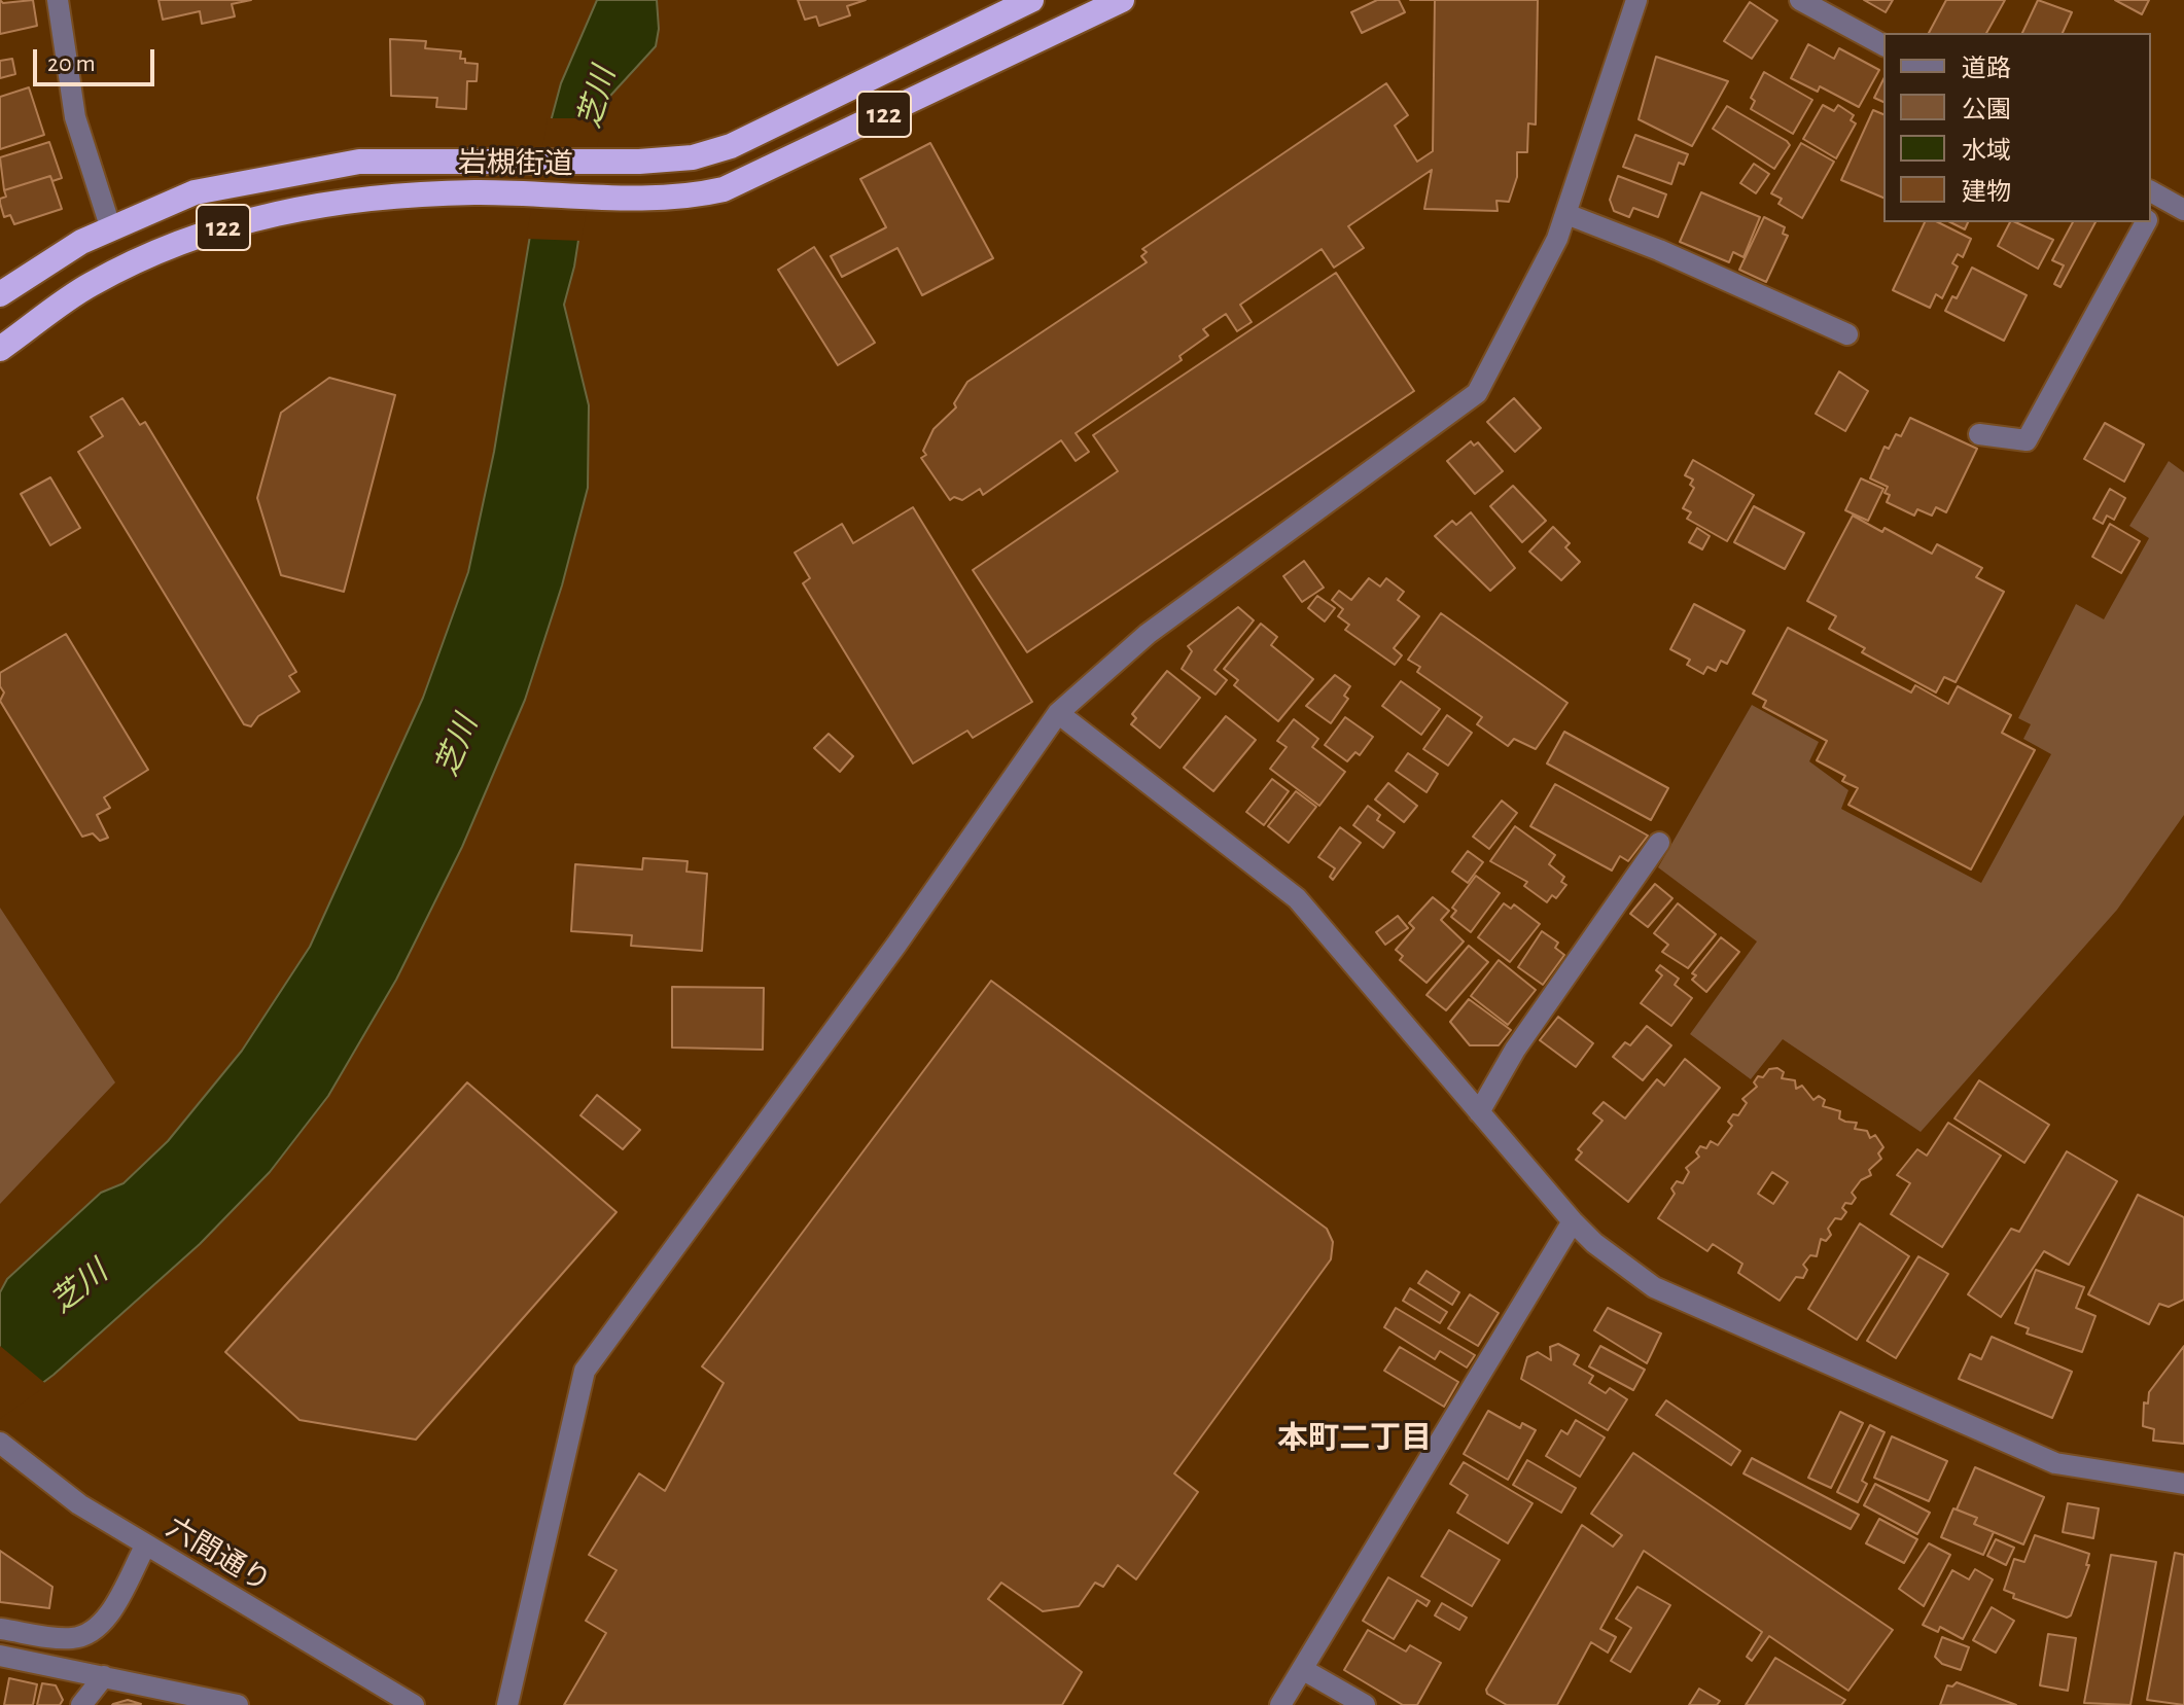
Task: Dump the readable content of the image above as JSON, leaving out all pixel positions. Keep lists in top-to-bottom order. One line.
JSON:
{"streets":{"highway":["122","岩槻街道"],"street":["六間通り"]},"districts":["本町二丁目"],"water":["芝川"],"legend":["道路","公園","水域","建物"],"scale_bar":"20 m"}
